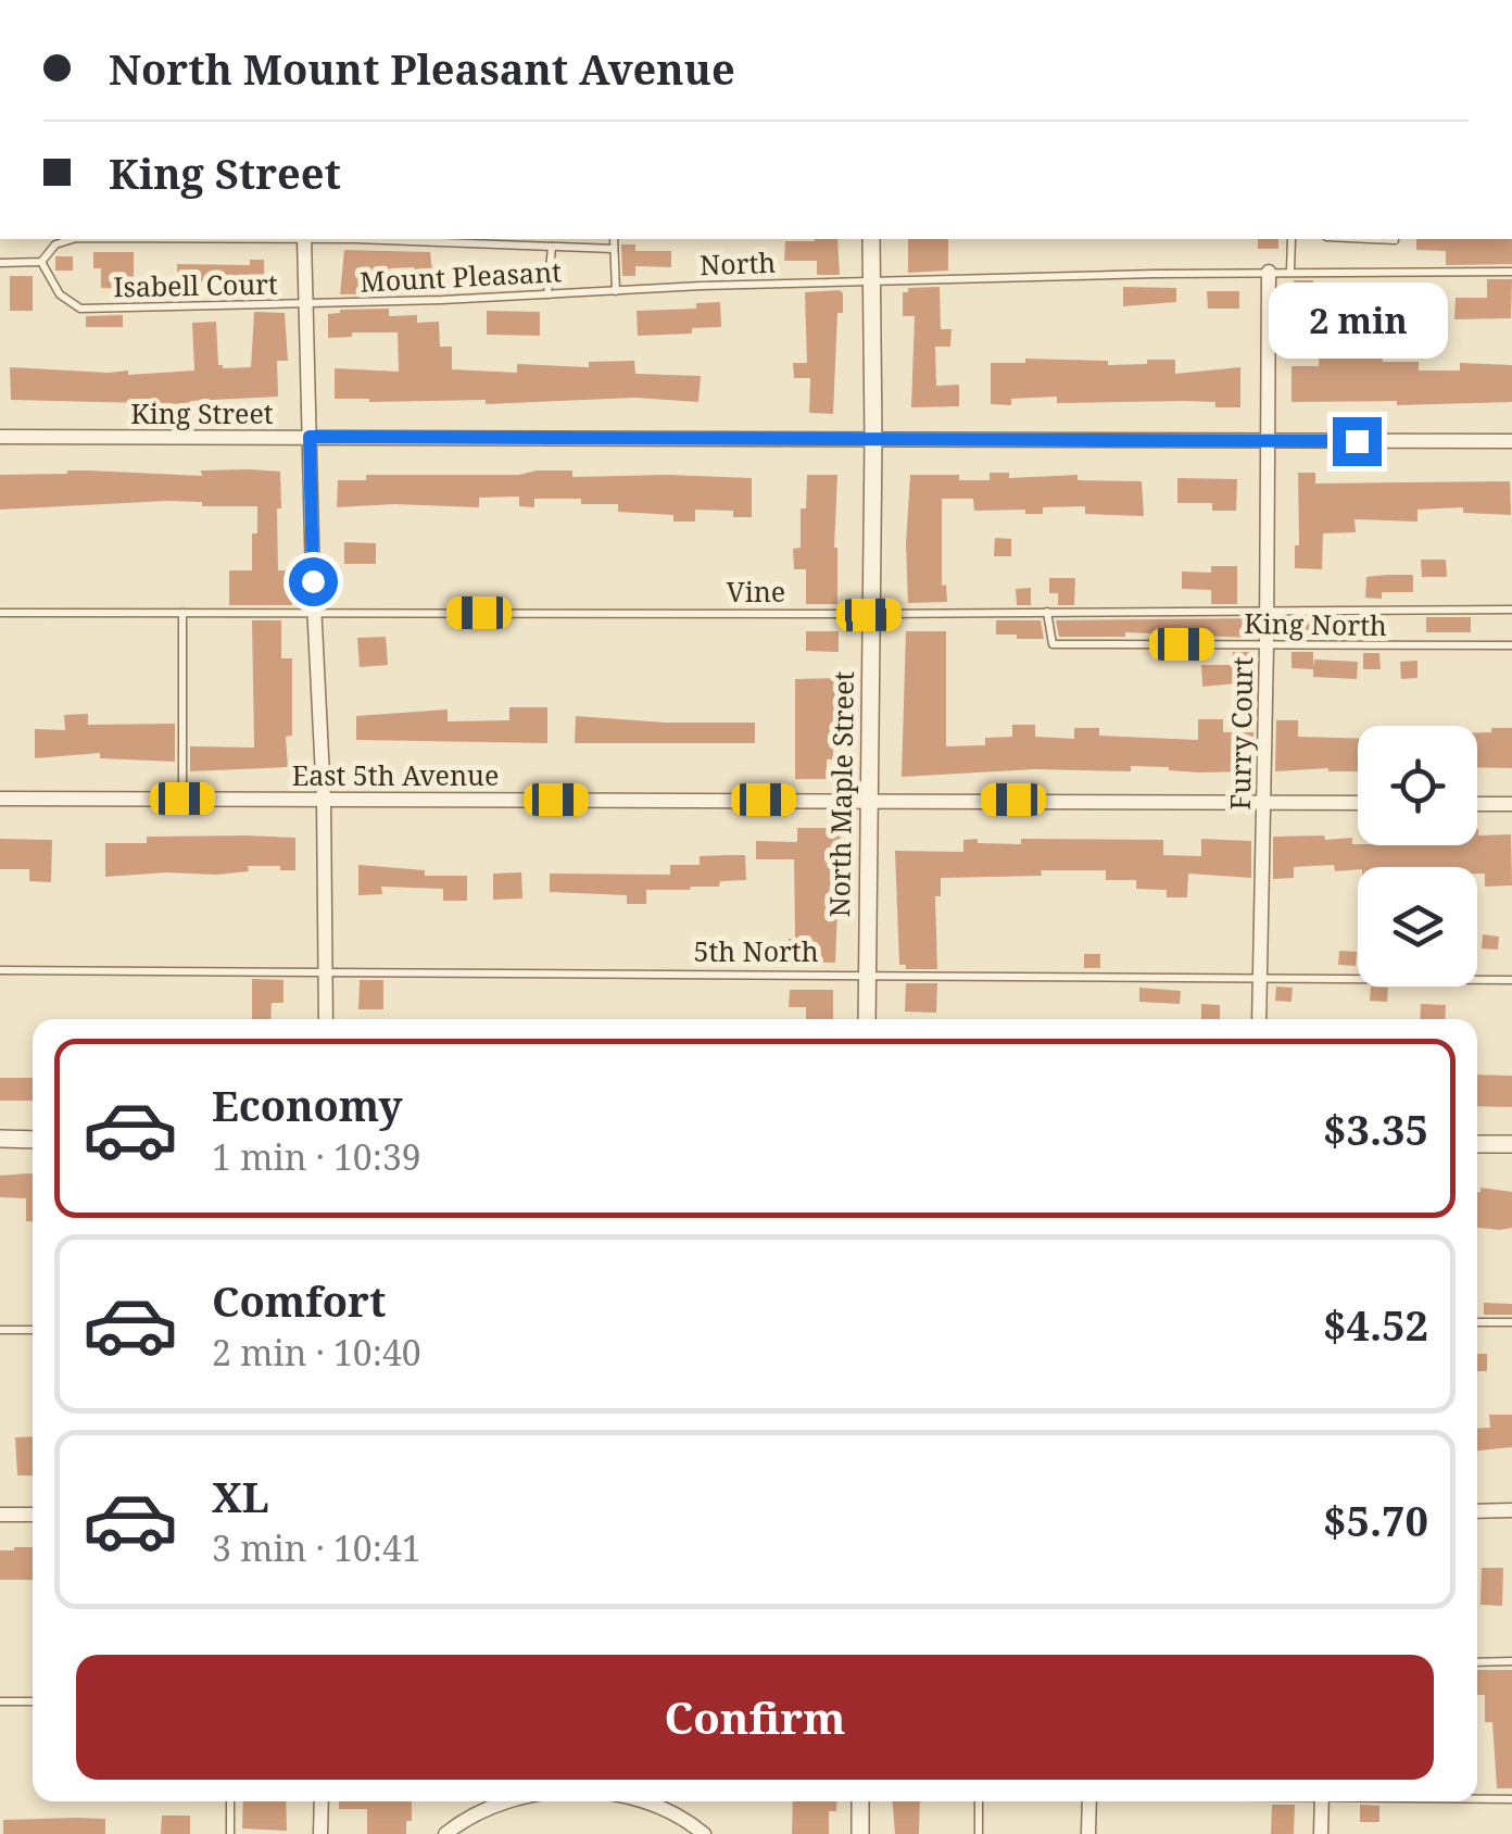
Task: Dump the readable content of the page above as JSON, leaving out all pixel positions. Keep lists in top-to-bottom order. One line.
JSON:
{"streets":{"street":["King Street","Furry Court","East 5th Avenue","North Maple Street"],"lane":["North","Mount Pleasant","Isabell Court","Vine","King North","5th North"]},"crossings":[["North","Mount Pleasant"],["North","Furry Court"],["North","North Maple Street"],["Mount Pleasant","Isabell Court"],["King Street","Furry Court"],["King Street","North Maple Street"],["Vine","King North"],["Vine","Furry Court"],["Vine","North Maple Street"],["King North","Furry Court"],["Furry Court","East 5th Avenue"],["Furry Court","5th North"],["East 5th Avenue","North Maple Street"],["North Maple Street","5th North"]],"page":{"banner":["North Mount Pleasant Avenue","King Street"],"bubble":"2 min","list":[{"name":"Economy","note":"1 min · 10:39","value":"$3.35"},{"name":"Comfort","note":"2 min · 10:40","value":"$4.52"},{"name":"XL","note":"3 min · 10:41","value":"$5.70"}],"buttons":"Confirm"}}
